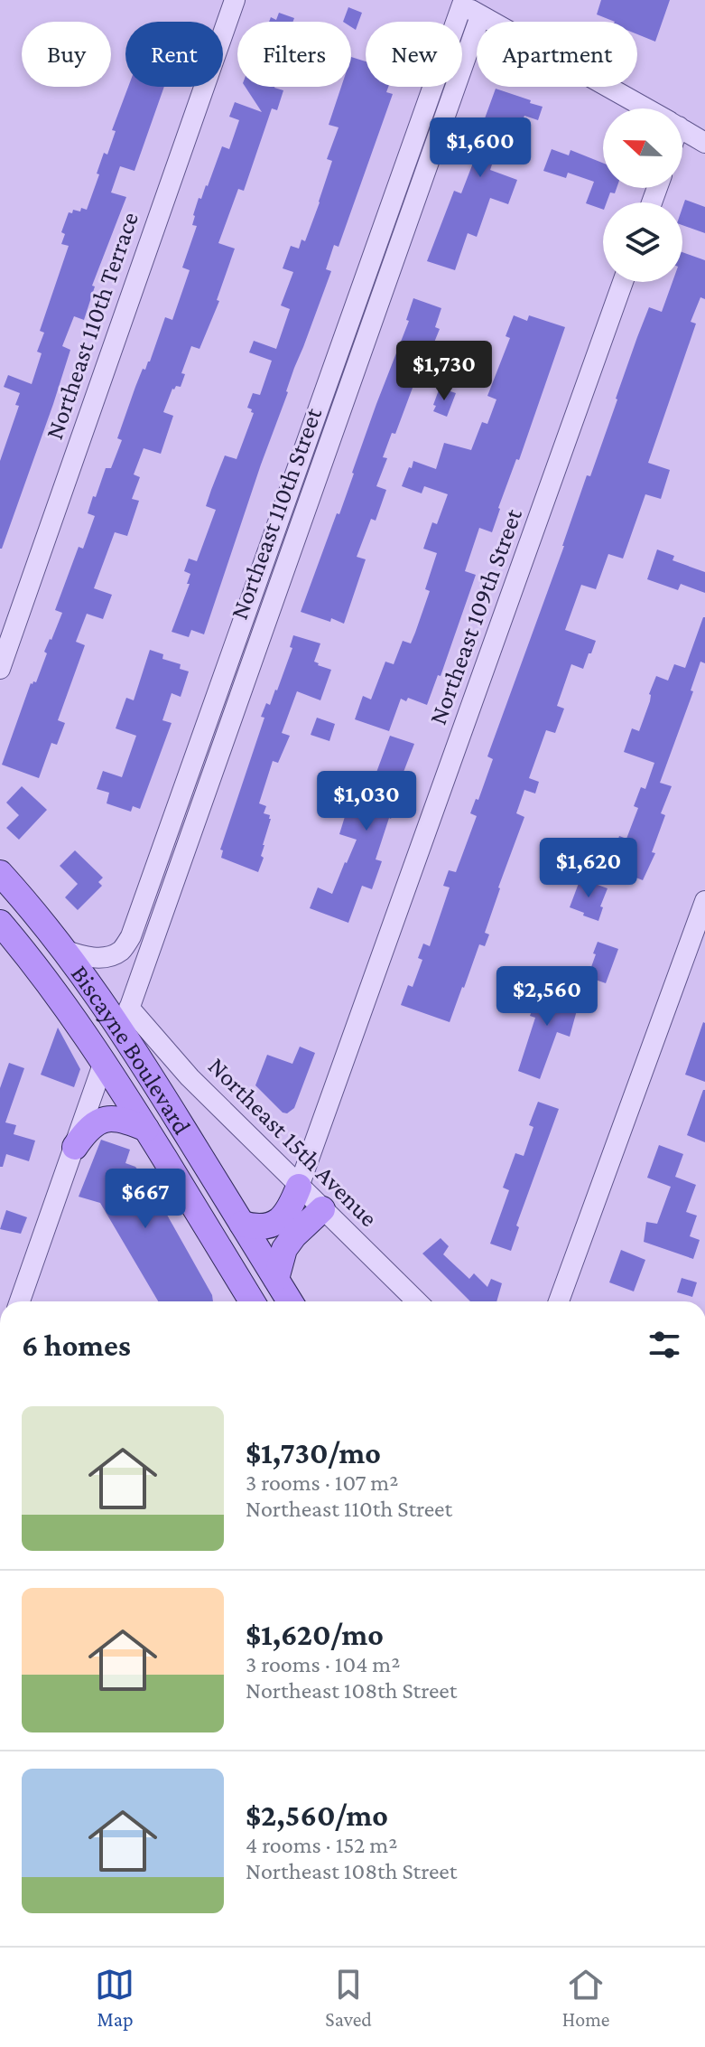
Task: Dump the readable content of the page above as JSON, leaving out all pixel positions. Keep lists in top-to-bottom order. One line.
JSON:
{"streets":{"main road":["Biscayne Boulevard"],"street":["Northeast 110th Terrace","Northeast 110th Street","Northeast 109th Street","Northeast 15th Avenue"]},"crossings":[["Northeast 110th Street","Biscayne Boulevard"],["Northeast 110th Street","Northeast 15th Avenue"],["Northeast 109th Street","Northeast 15th Avenue"],["Biscayne Boulevard","Northeast 15th Avenue"]],"north":"left","page":{"chip":["Buy","Rent","Filters","New","Apartment"],"price":["$1,600","$1,730","$1,030","$1,620","$2,560","$667"],"heading":"6 homes","list":[{"name":"$1,730/mo","note":"3 rooms · 107 m² · Northeast 110th Street"},{"name":"$1,620/mo","note":"3 rooms · 104 m² · Northeast 108th Street"},{"name":"$2,560/mo","note":"4 rooms · 152 m² · Northeast 108th Street"}],"tabs":["Map","Saved","Home"]}}
